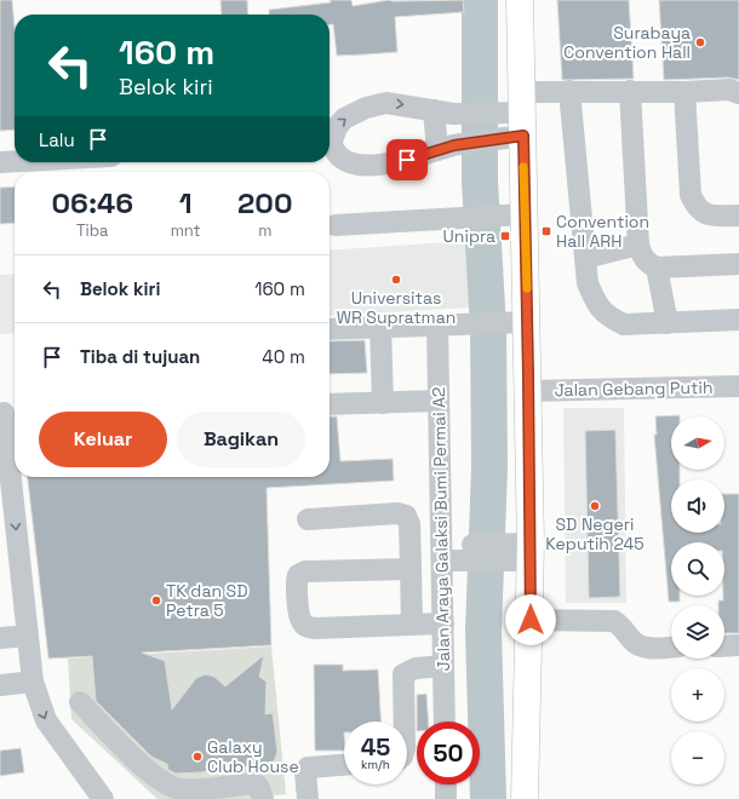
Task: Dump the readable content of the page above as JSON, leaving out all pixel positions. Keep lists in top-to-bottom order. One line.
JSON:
{"streets":{"street":["Jalan Gebang Putih","Jalan Araya Galaksi Bumi Permai A2"]},"places":{"other":["Surabaya Convention Hall","Universitas WR Supratman","SD Negeri Keputih 245","TK dan SD Petra 5","Galaxy Club House"],"transit":["Convention Hall ARH","Unipra"]},"north":"right","page":{"turn":["160 m","Belok kiri"],"then":"Lalu","eta":["06:46","Tiba","1","mnt","200","m"],"list":[{"name":"Belok kiri","value":"160 m"},{"name":"Tiba di tujuan","value":"40 m"}],"buttons":["Keluar","Bagikan"],"map_buttons":["+","−"],"speed":"45 km/h","limit":"50"}}
